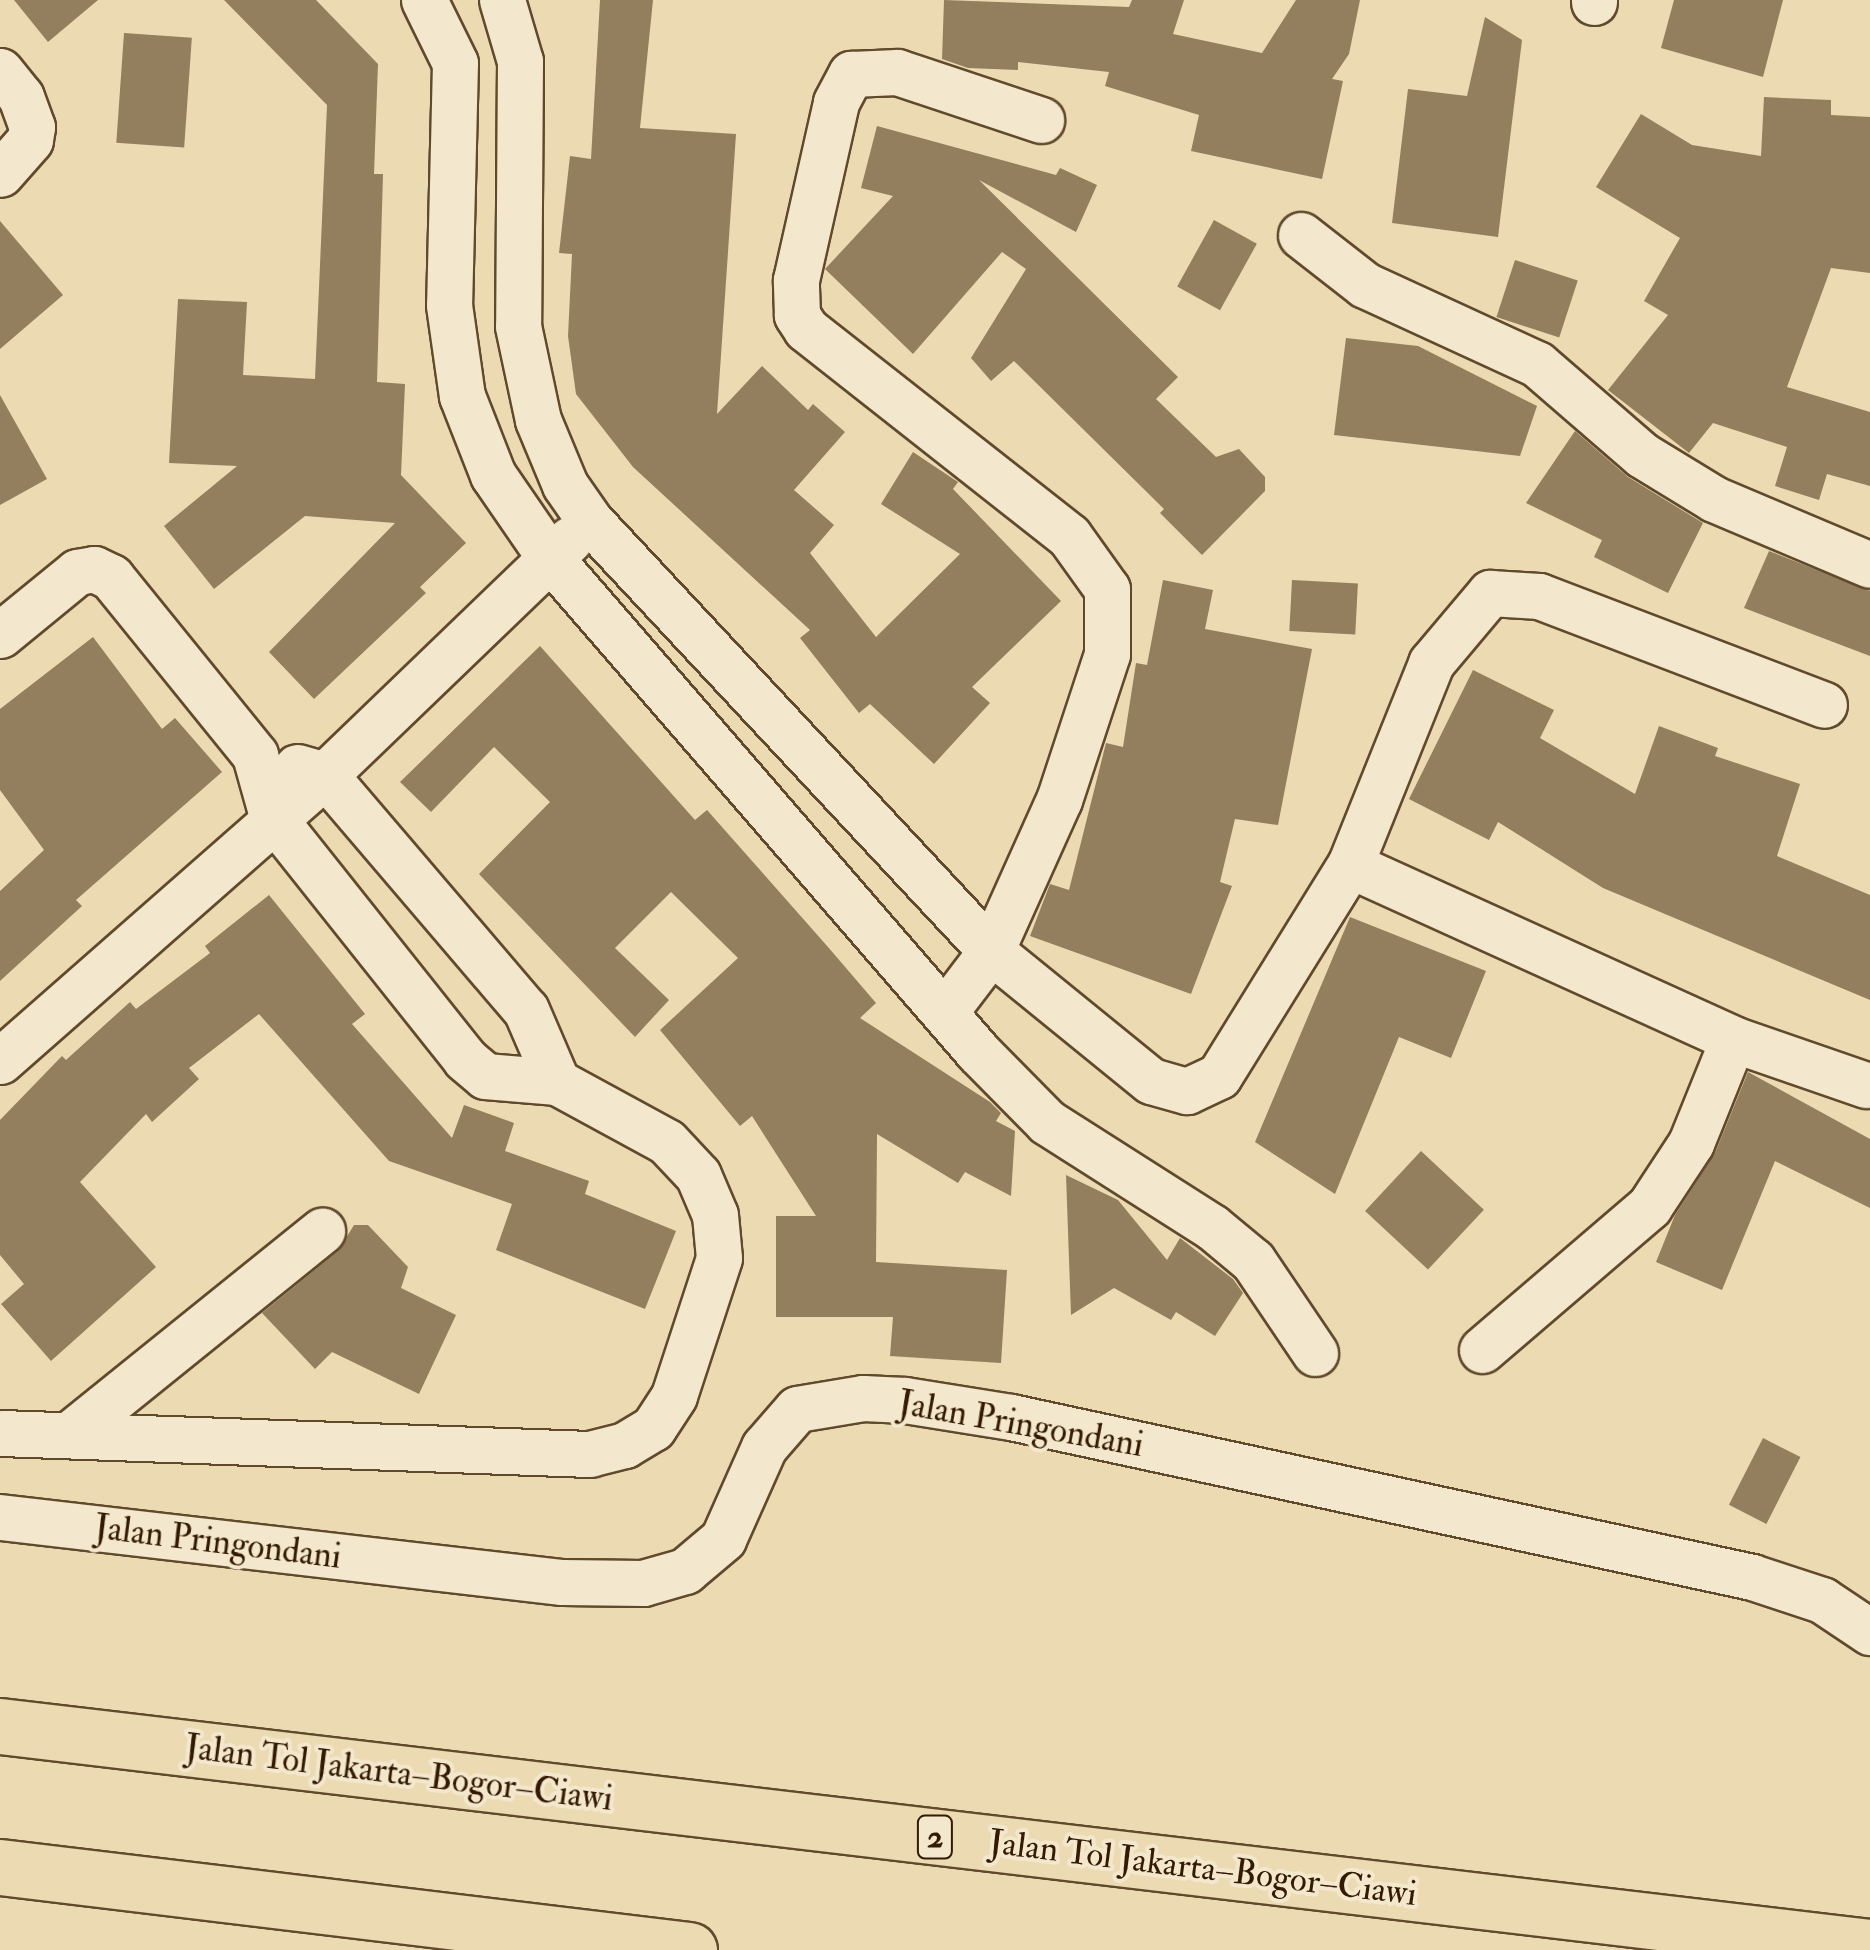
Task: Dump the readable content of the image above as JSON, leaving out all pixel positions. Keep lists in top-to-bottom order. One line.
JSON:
{"streets":{"highway":["Jalan Tol Jakarta–Bogor–Ciawi","2"],"street":["Jalan Pringondani"]}}
